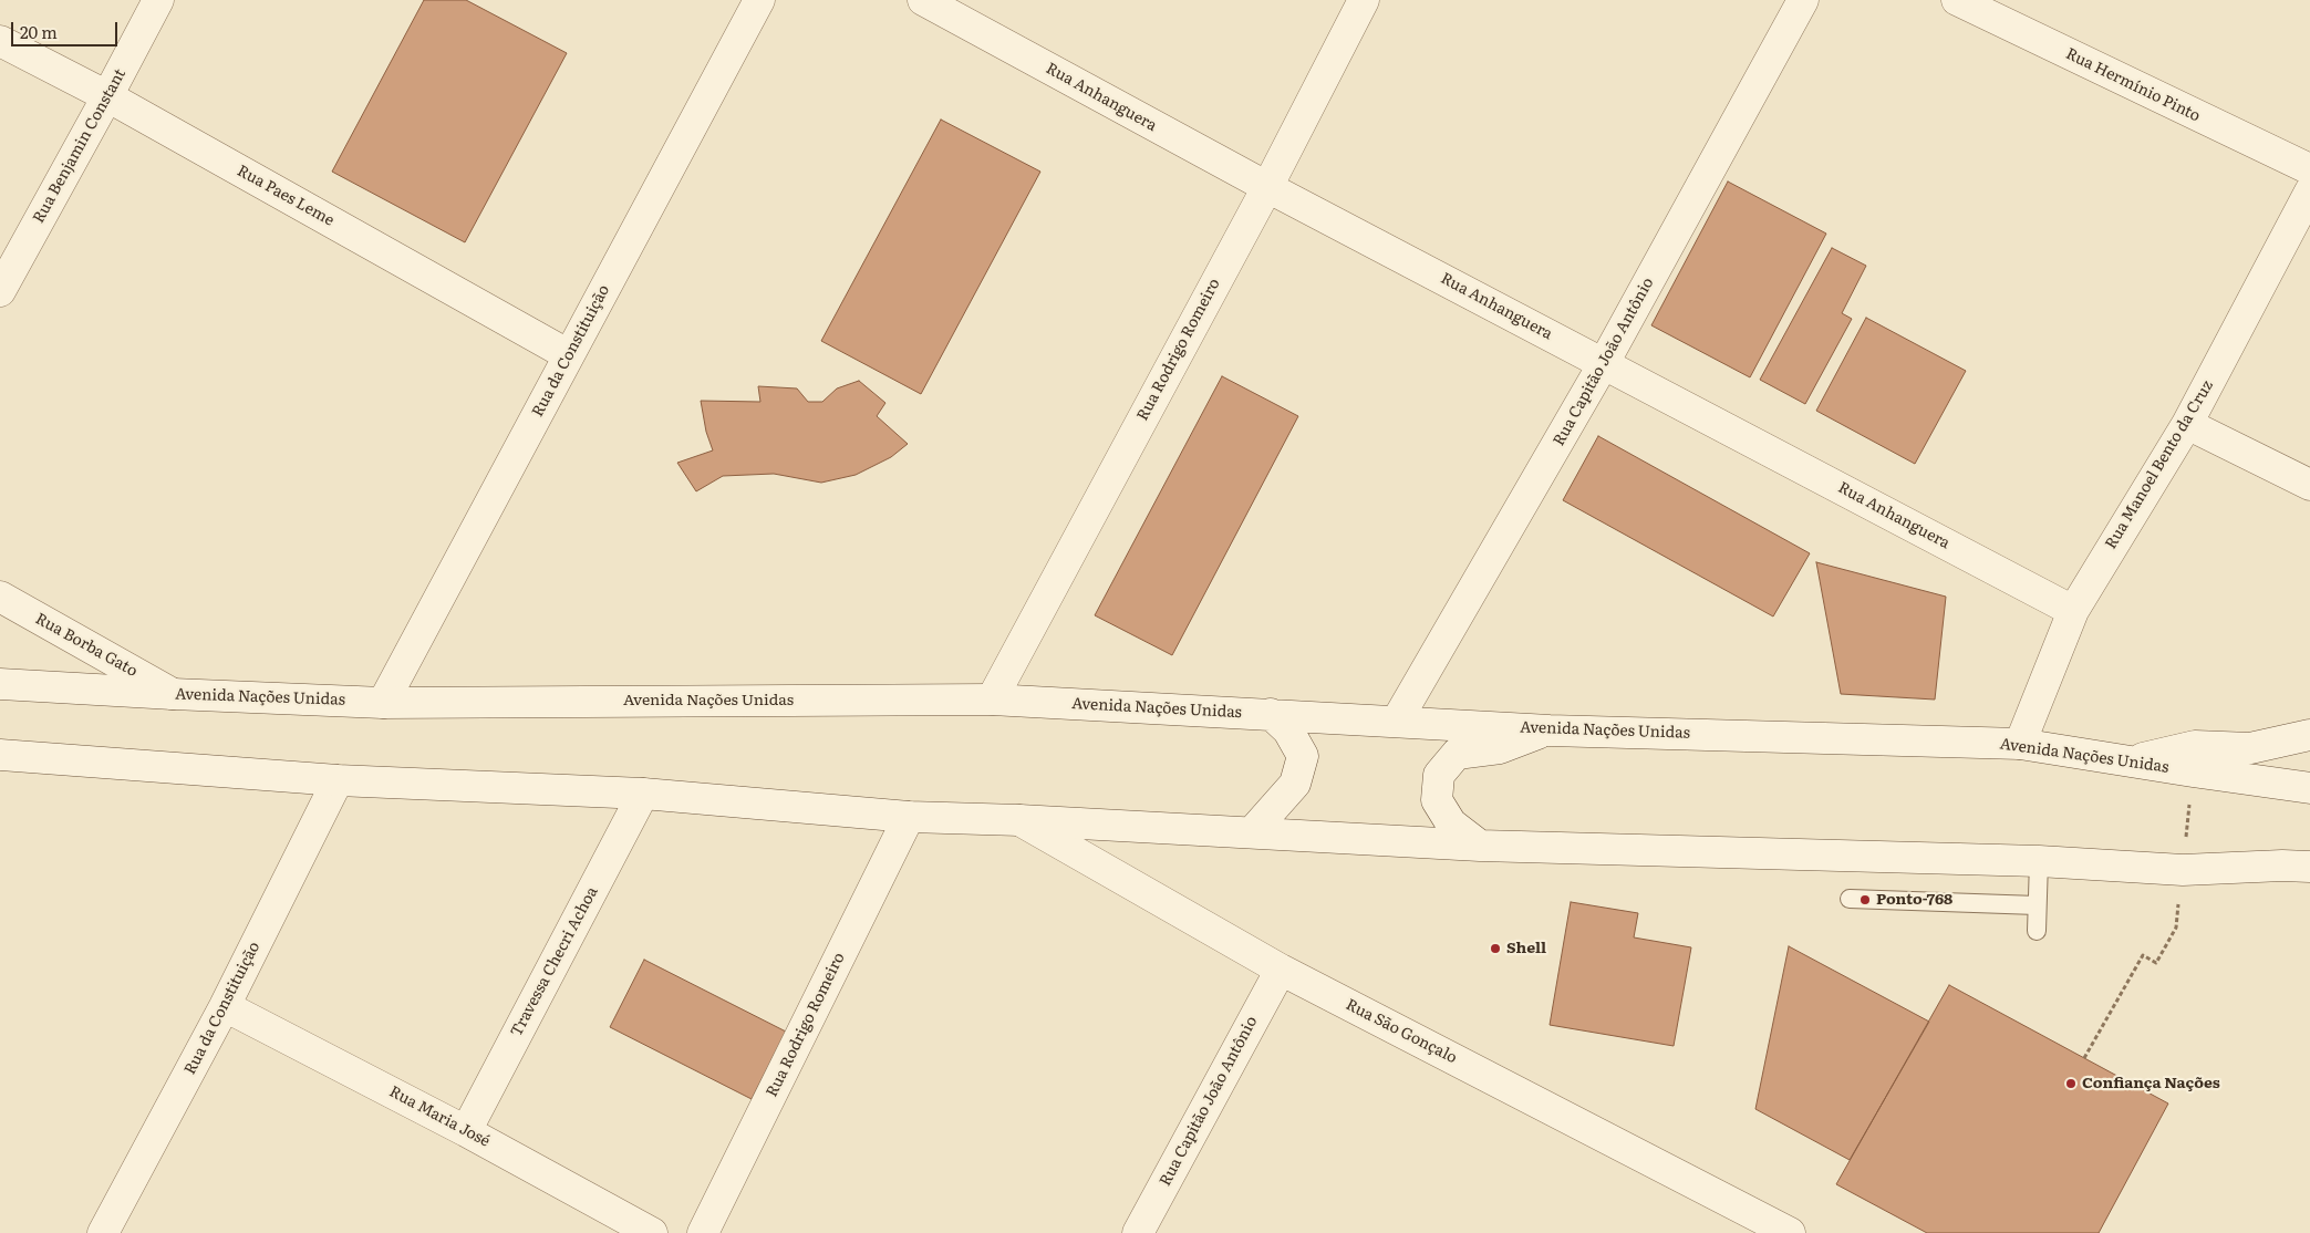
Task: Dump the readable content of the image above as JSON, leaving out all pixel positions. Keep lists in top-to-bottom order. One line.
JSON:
{"streets":{"street":["Rua Hermínio Pinto","Rua Anhanguera","Rua Benjamin Constant","Rua Paes Leme","Rua Rodrigo Romeiro","Rua da Constituição","Rua Capitão João Antônio","Rua Manoel Bento da Cruz","Rua Borba Gato","Avenida Nações Unidas","Travessa Checri Achoa","Rua São Gonçalo","Rua Maria José"]},"crossings":[["Rua Anhanguera","Rua Rodrigo Romeiro"],["Rua Anhanguera","Rua Capitão João Antônio"],["Rua Anhanguera","Rua Manoel Bento da Cruz"],["Rua Benjamin Constant","Rua Paes Leme"],["Rua Paes Leme","Rua da Constituição"],["Rua Rodrigo Romeiro","Avenida Nações Unidas"],["Rua da Constituição","Avenida Nações Unidas"],["Rua da Constituição","Rua Maria José"],["Rua Capitão João Antônio","Avenida Nações Unidas"],["Rua Capitão João Antônio","Rua São Gonçalo"],["Rua Manoel Bento da Cruz","Avenida Nações Unidas"],["Rua Borba Gato","Avenida Nações Unidas"],["Travessa Checri Achoa","Rua Maria José"]],"places":["Ponto-768","Shell","Confiança Nações"],"scale_bar":"20 m"}
